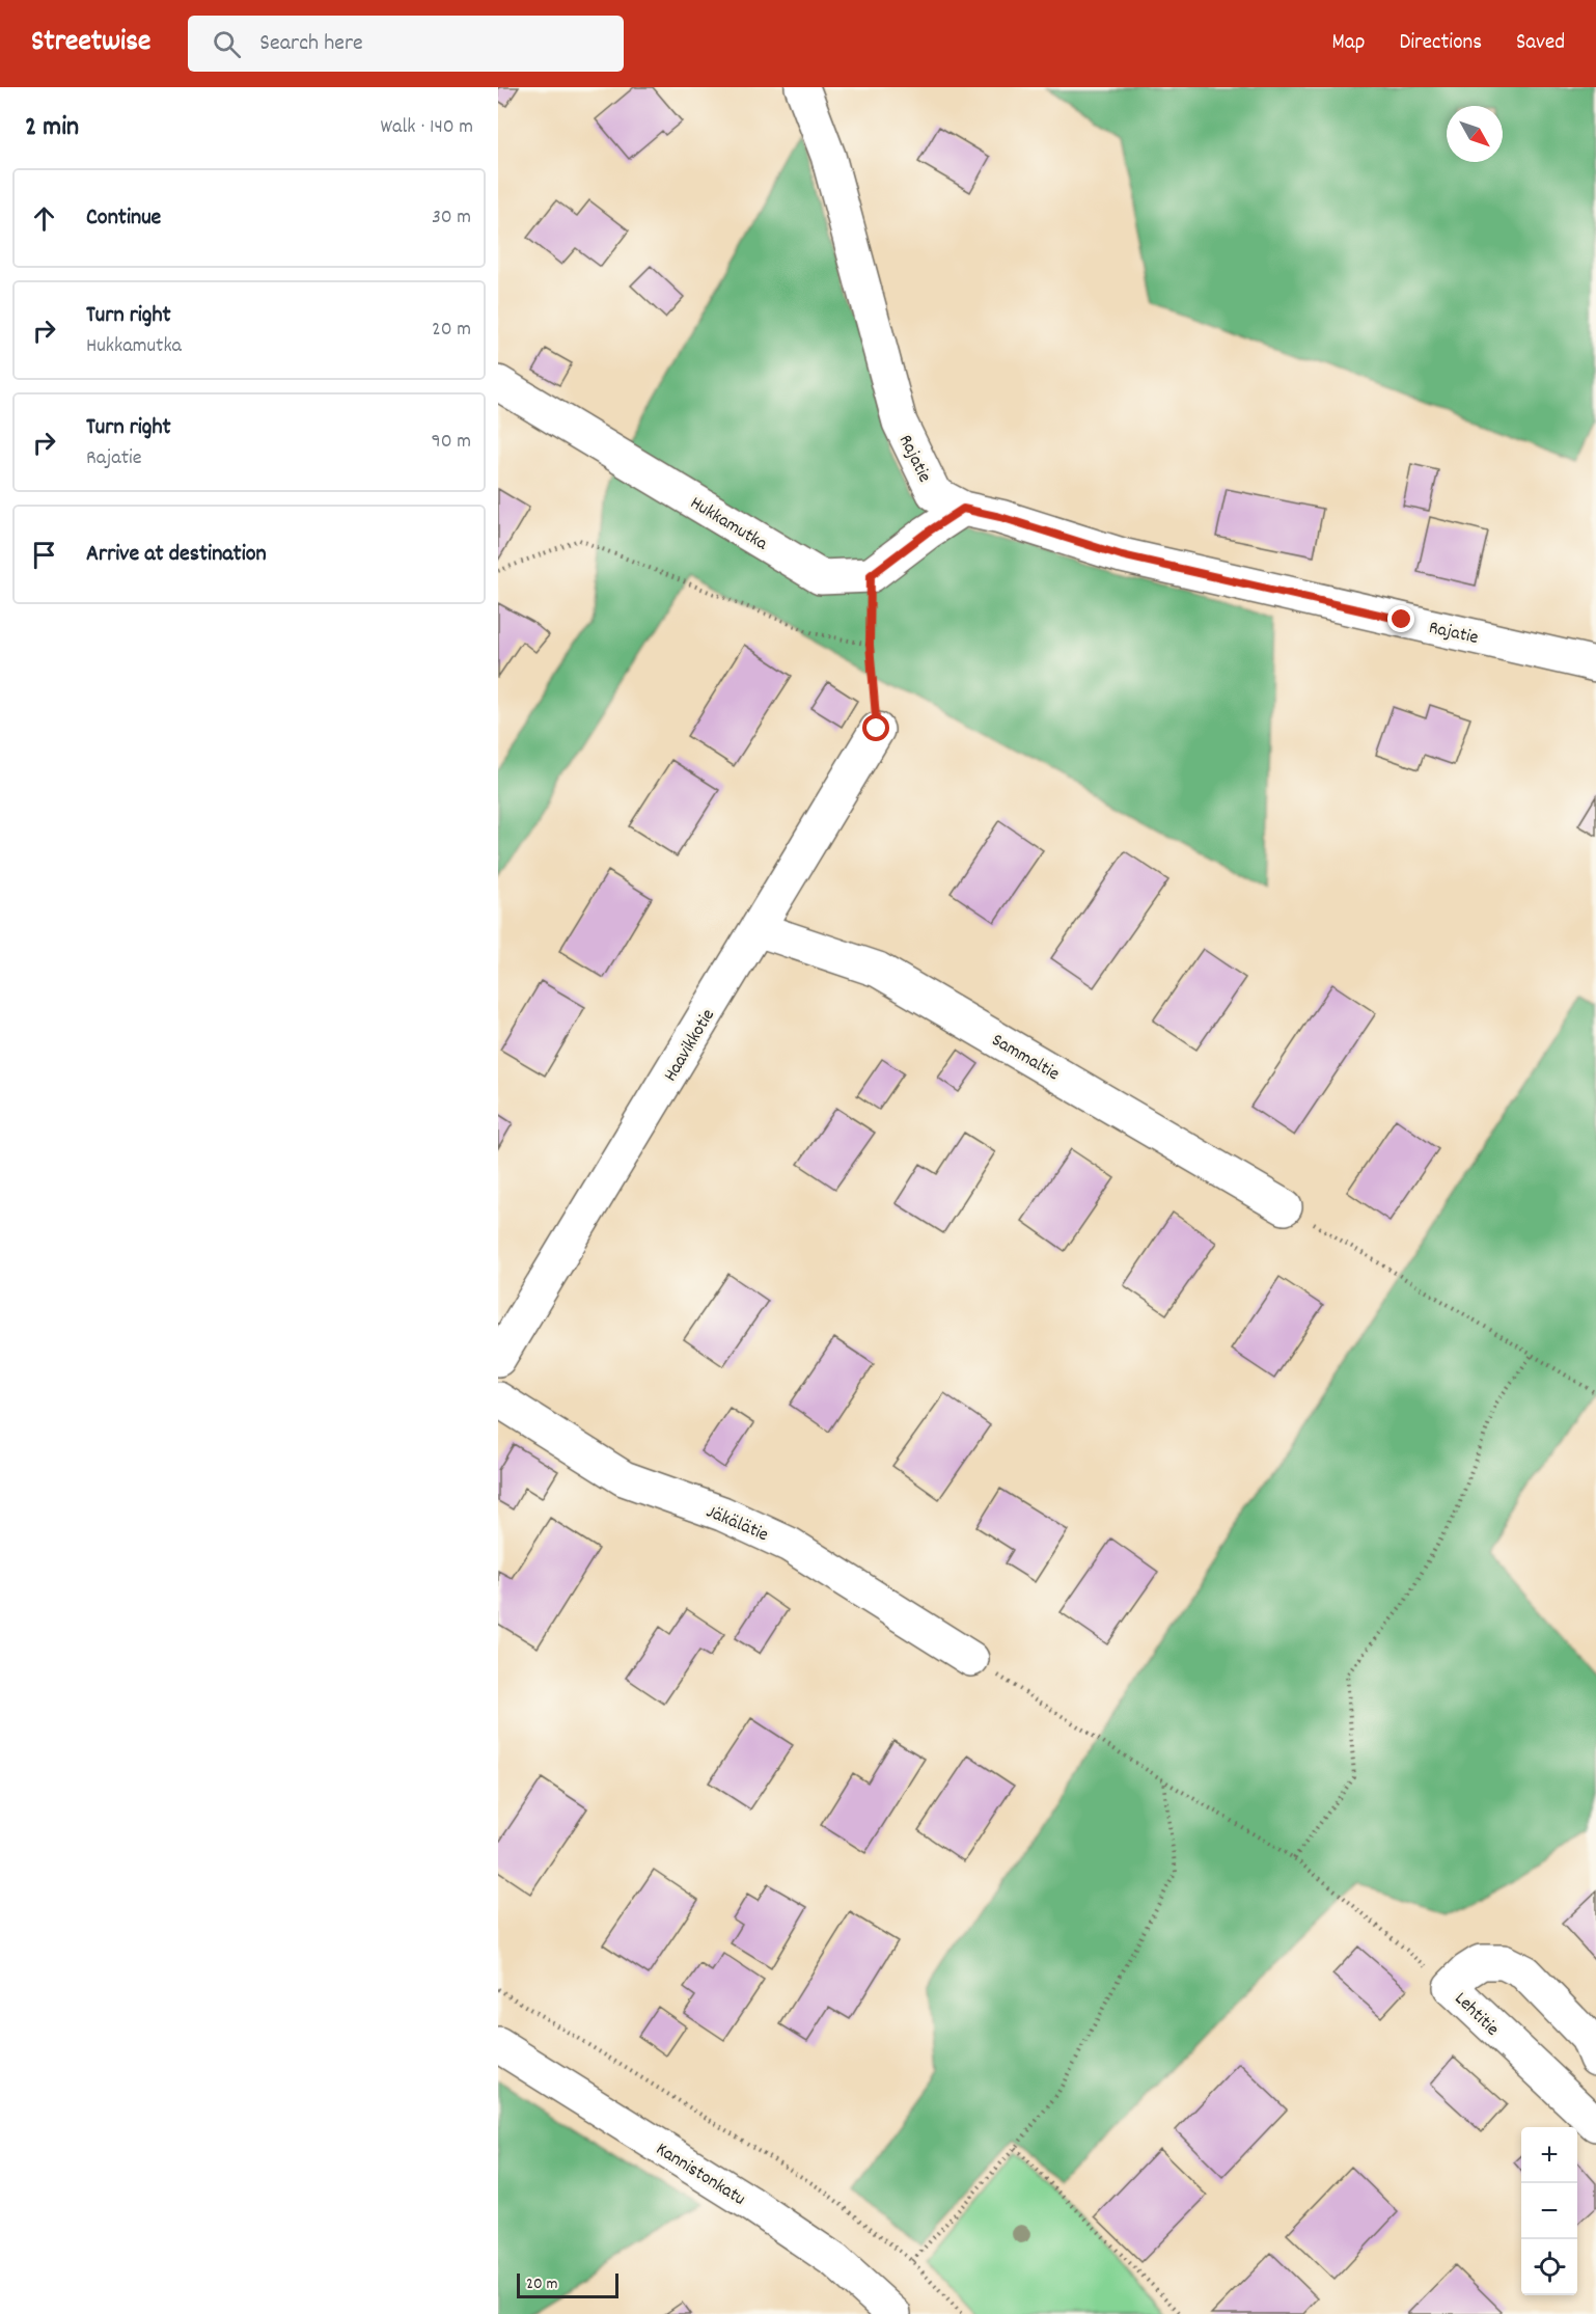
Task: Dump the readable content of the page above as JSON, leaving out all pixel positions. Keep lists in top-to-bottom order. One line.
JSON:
{"streets":{"street":["Rajatie","Hukkamutka","Haavikkotie","Sammaltie","Jäkälätie","Lehtitie","Kannistonkatu"]},"crossings":[["Haavikkotie","Sammaltie"]],"scale_bar":"20 m","north":"bottom right","page":{"header":"Streetwise","search":"Search here","nav":["Map","Directions","Saved"],"heading":["2 min","Walk · 140 m"],"list":[["Continue","30 m"],["Turn right","Hukkamutka","20 m"],["Turn right","Rajatie","90 m"],"Arrive at destination"],"map_buttons":["+","−"],"scale":"20 m"}}
